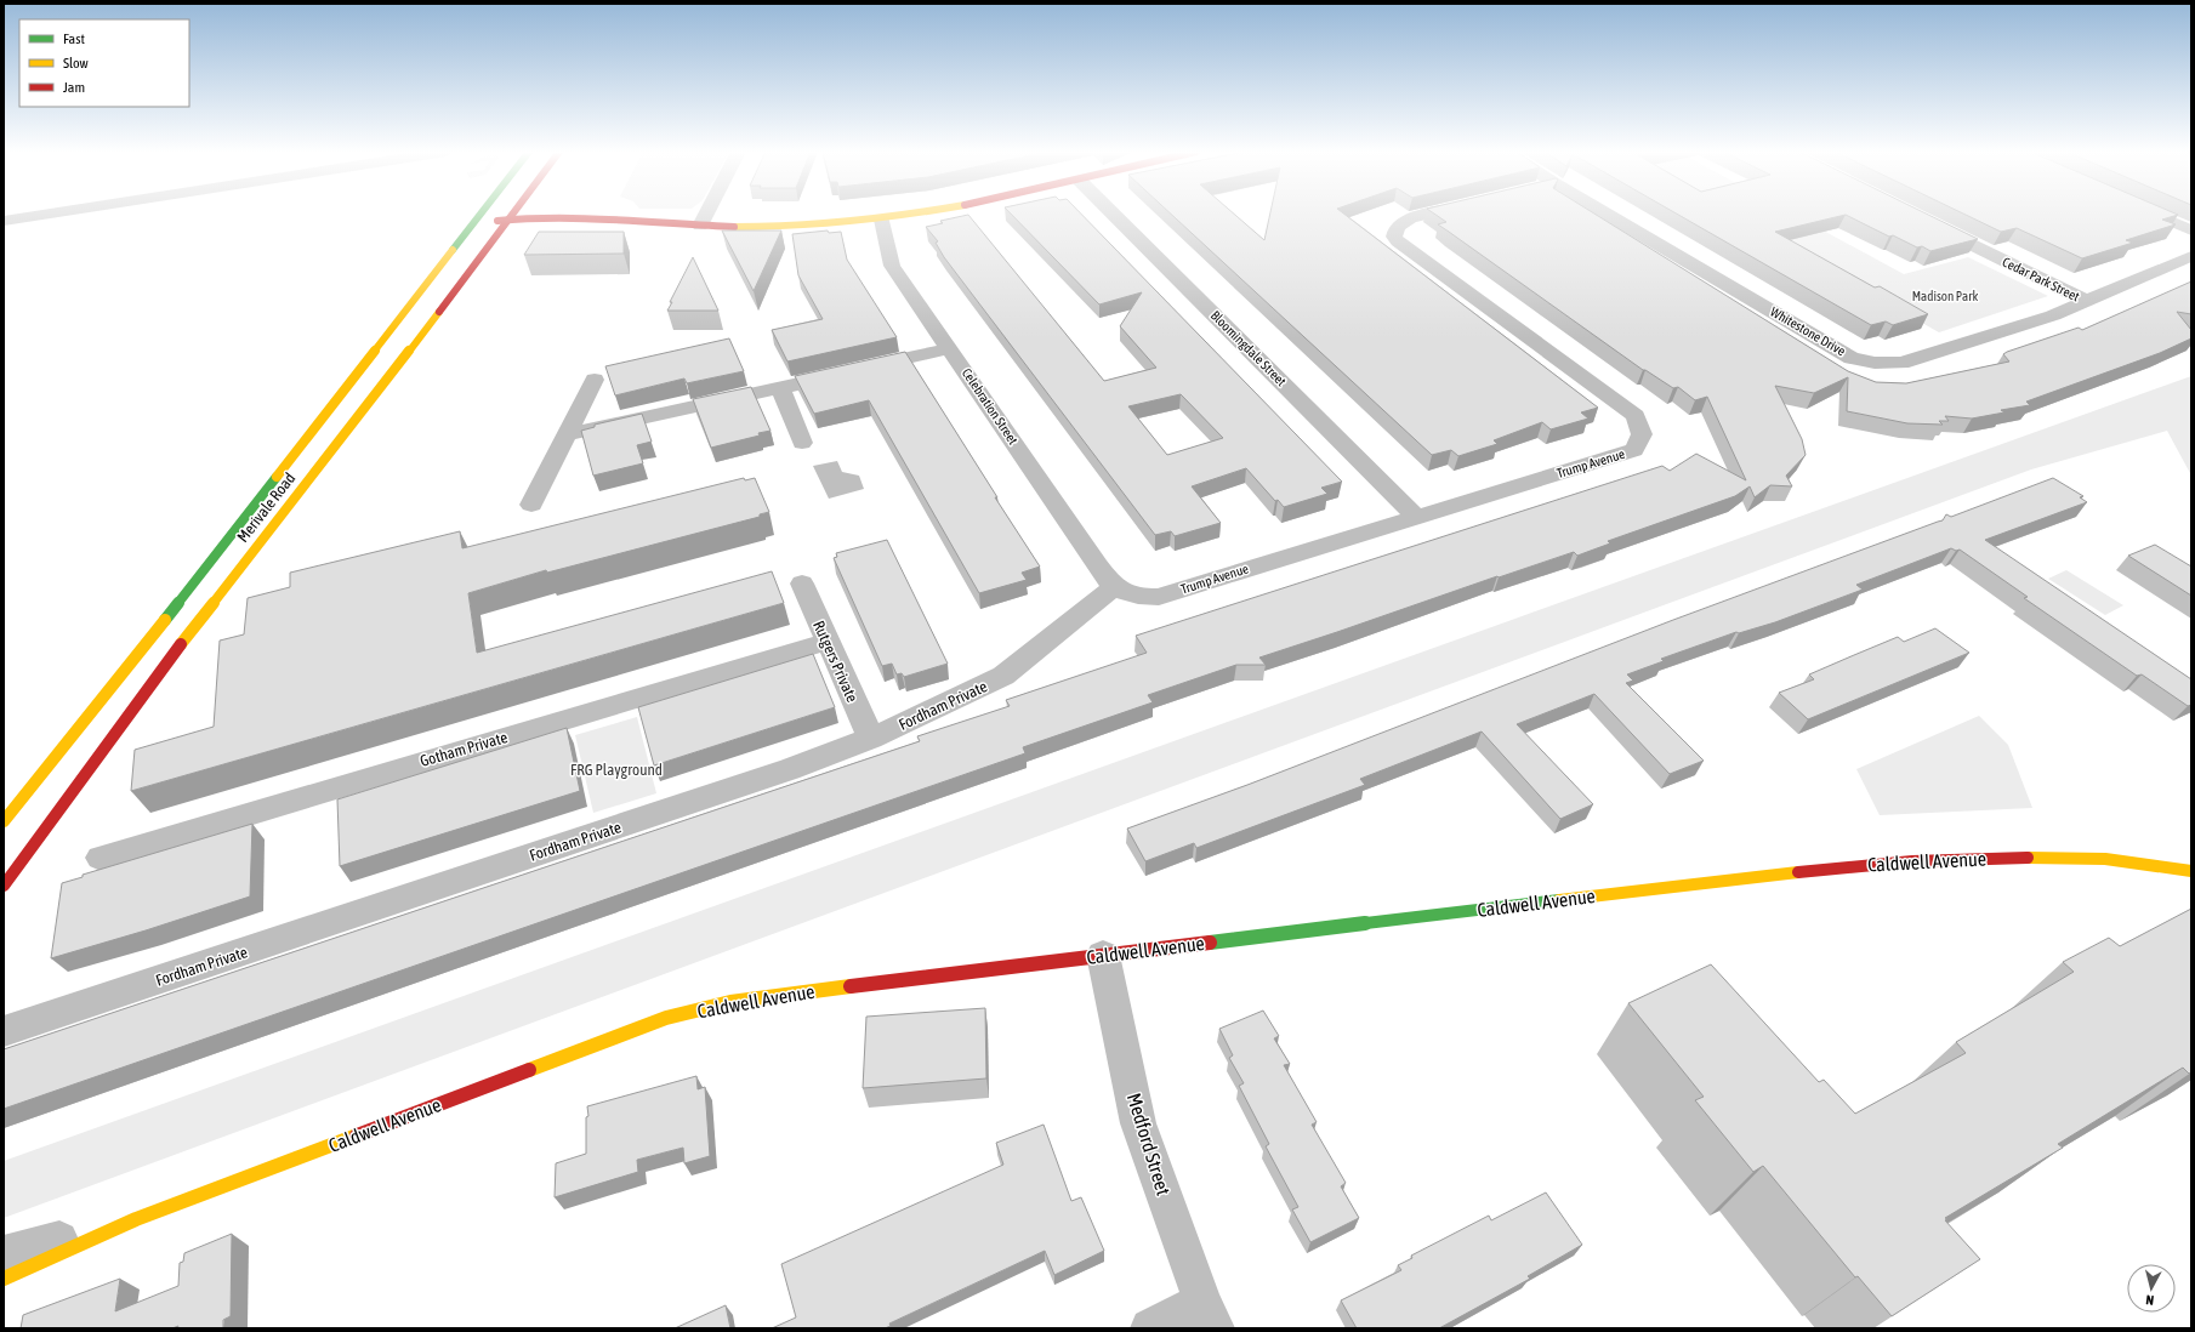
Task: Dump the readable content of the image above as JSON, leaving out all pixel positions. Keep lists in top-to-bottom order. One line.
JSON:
{"streets":{"street":["Cedar Park Street","Whitestone Drive","Bloomingdale Street","Celebration Street","Trump Avenue","Merivale Road","Rutgers Private","Fordham Private","Gotham Private","Caldwell Avenue","Medford Street"]},"crossings":[["Cedar Park Street","Whitestone Drive"],["Bloomingdale Street","Trump Avenue"],["Celebration Street","Trump Avenue"],["Celebration Street","Fordham Private"],["Trump Avenue","Fordham Private"],["Rutgers Private","Fordham Private"],["Rutgers Private","Gotham Private"],["Caldwell Avenue","Medford Street"]],"parks":["Madison Park","FRG Playground"],"legend":["Fast","Slow","Jam"],"north":"bottom"}
